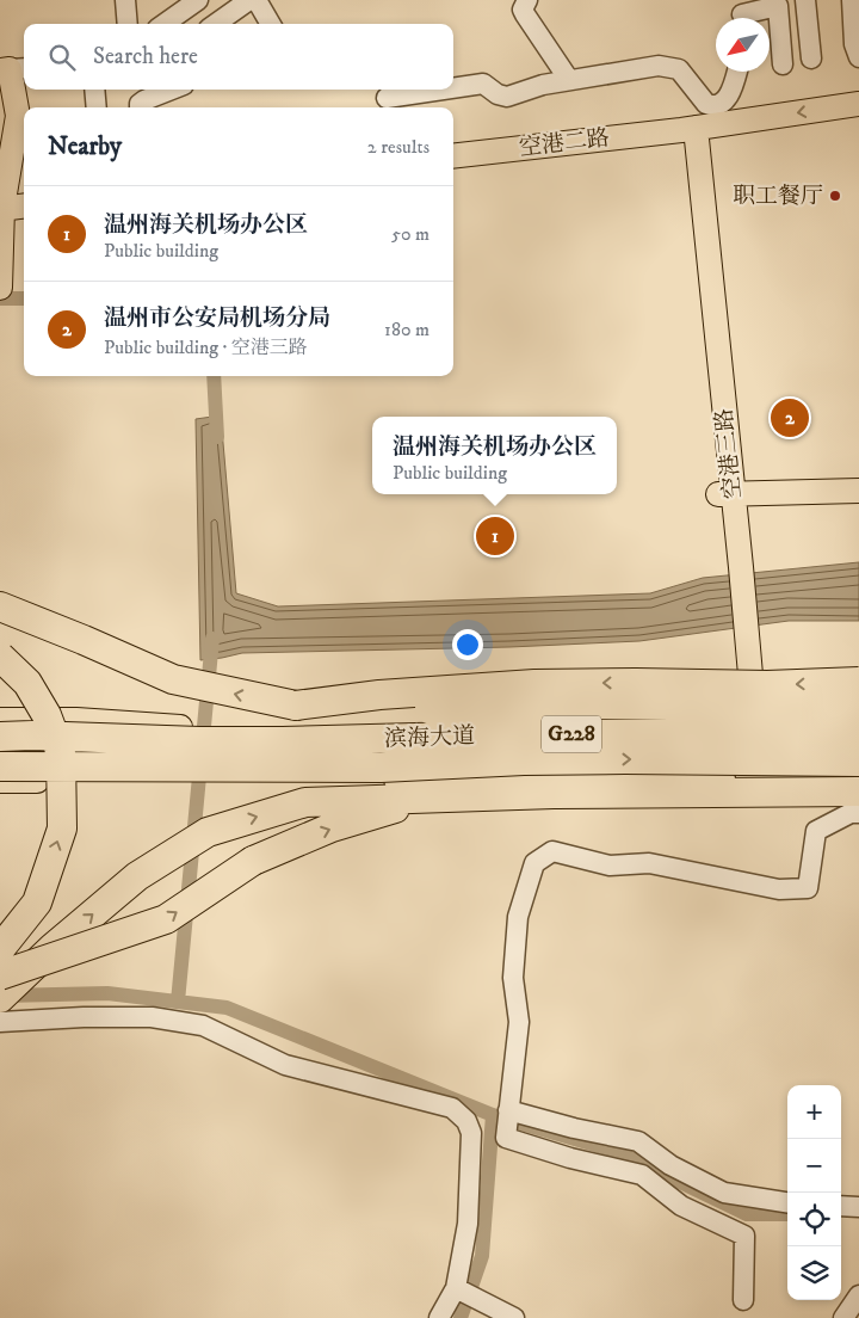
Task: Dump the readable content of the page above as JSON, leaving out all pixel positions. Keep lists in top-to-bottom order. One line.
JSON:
{"streets":{"highway":["G228","滨海大道"],"main road":["空港二路","空港三路"]},"crossings":[["空港二路","空港三路"]],"one_way":["空港二路"],"places":["职工餐厅"],"north":"bottom left","page":{"search":"Search here","heading":["Nearby","2 results"],"list":[{"mark":"1","name":"温州海关机场办公区","note":"Public building","value":"50 m"},{"mark":"2","name":"温州市公安局机场分局","note":"Public building · 空港三路","value":"180 m"}],"pins":["2","1"],"popup":["温州海关机场办公区","Public building"],"map_buttons":["+","−"]}}
